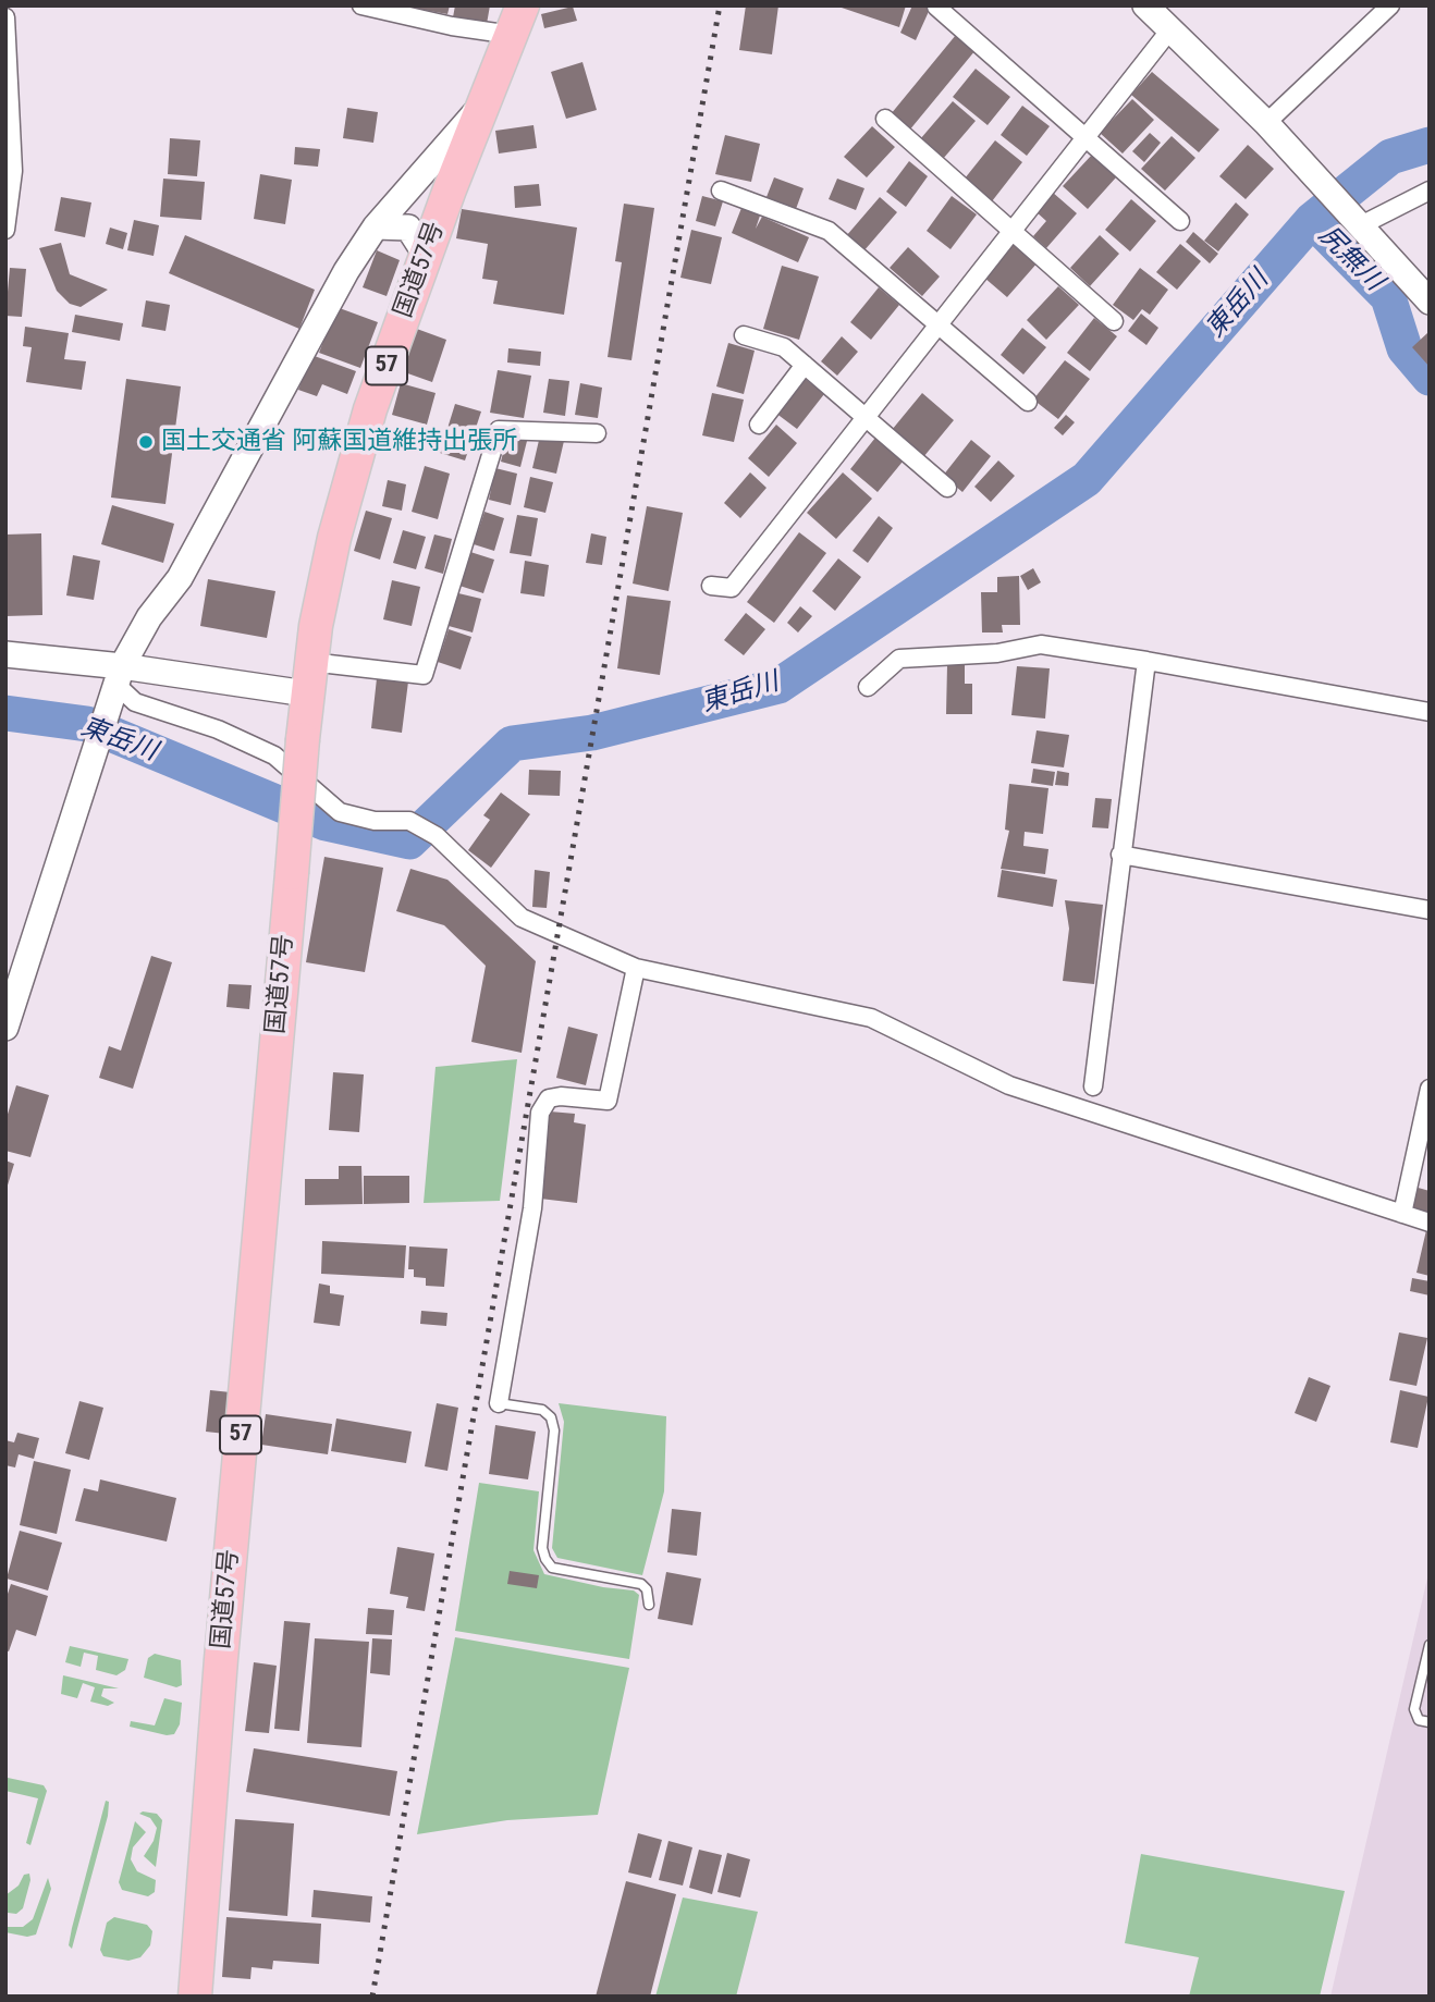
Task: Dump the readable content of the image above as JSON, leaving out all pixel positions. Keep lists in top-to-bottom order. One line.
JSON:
{"streets":{"highway":["国道57号","57"]},"water":["尻無川","東岳川"],"places":["国土交通省 阿蘇国道維持出張所"]}
